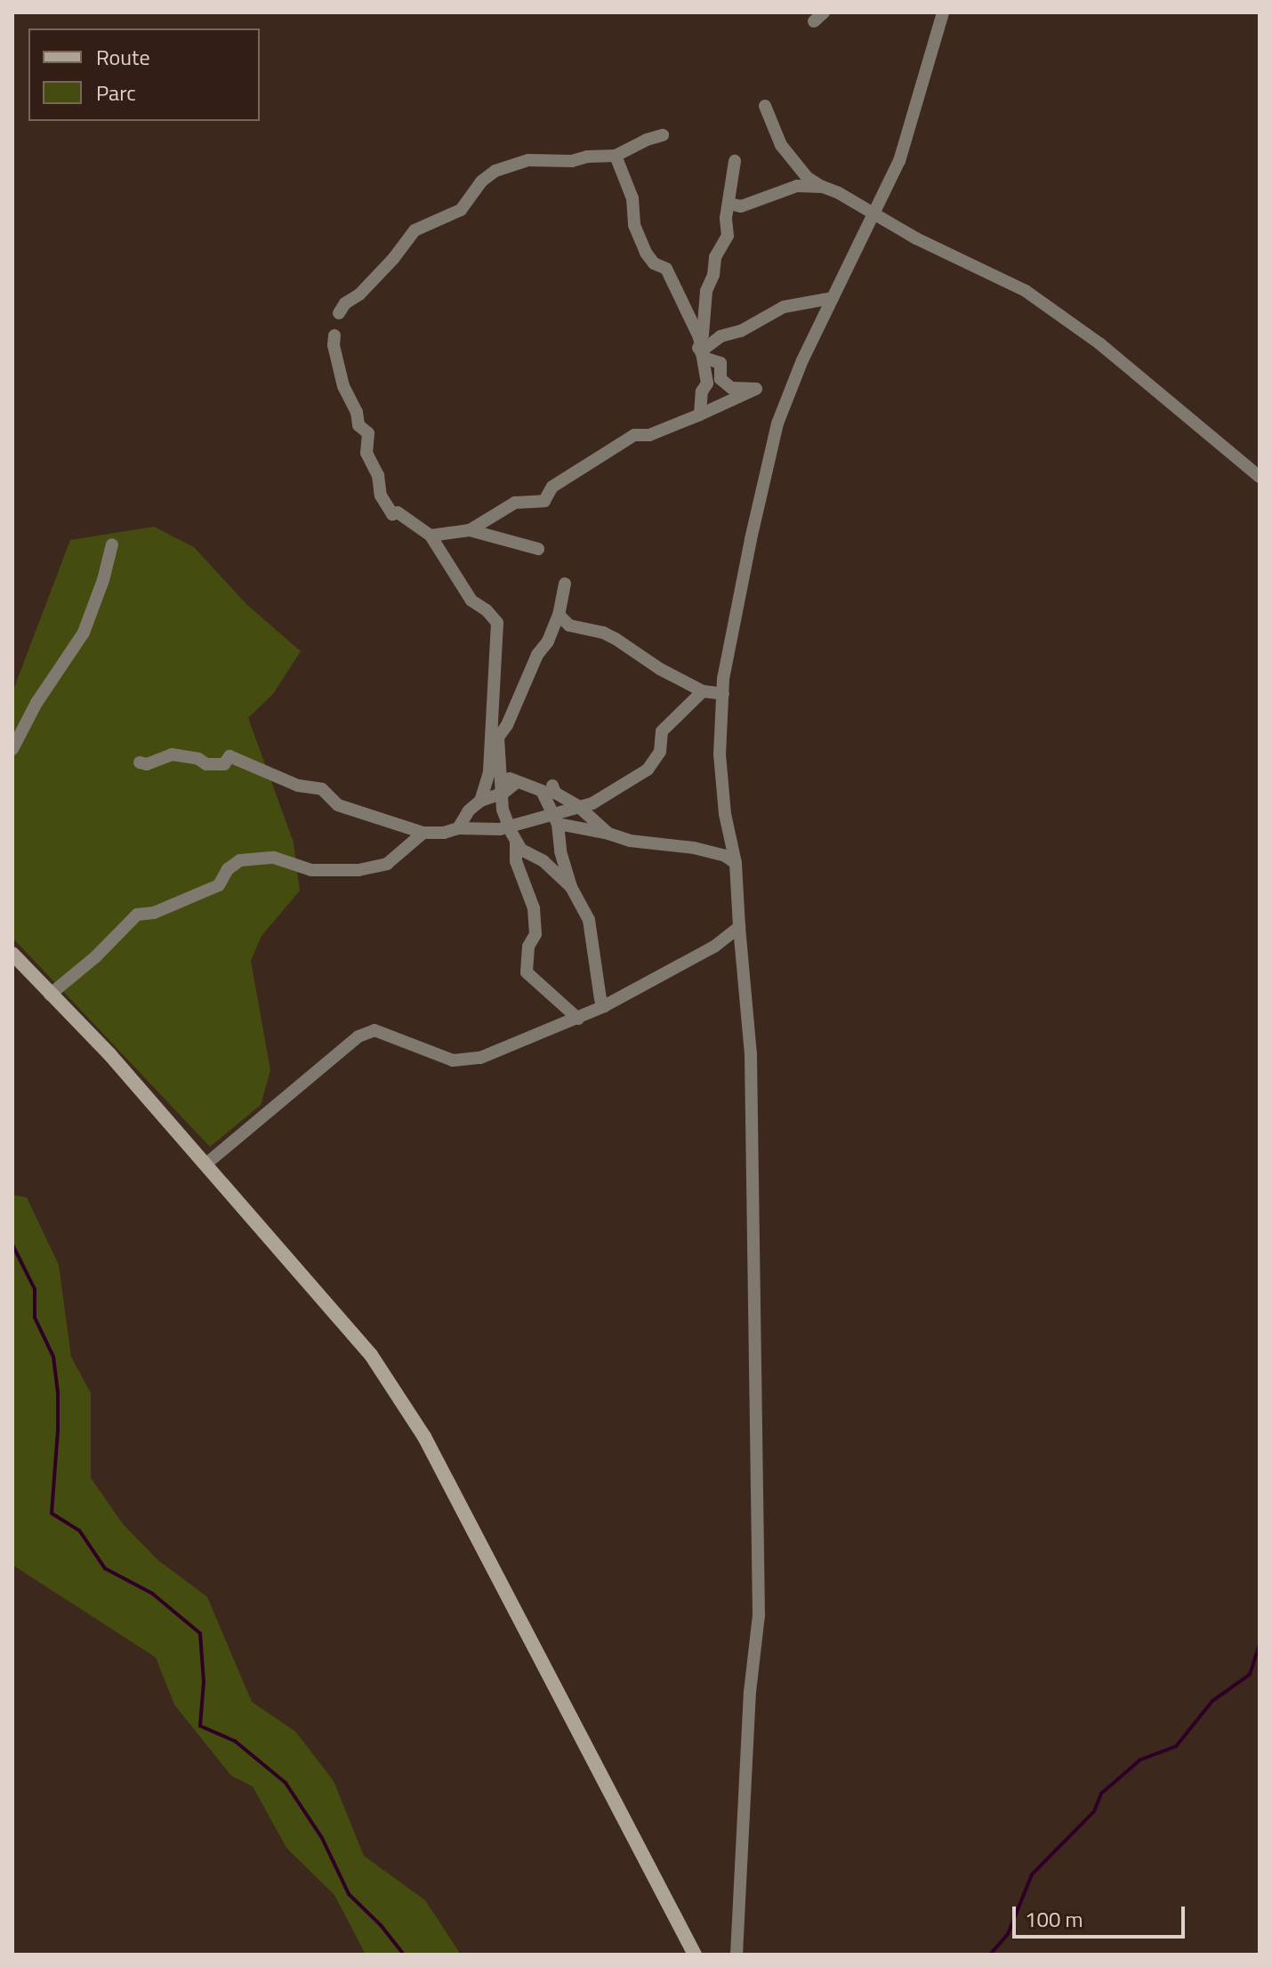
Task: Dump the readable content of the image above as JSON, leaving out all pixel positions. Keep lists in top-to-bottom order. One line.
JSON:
{"legend":["Route","Parc"],"scale_bar":"100 m"}
